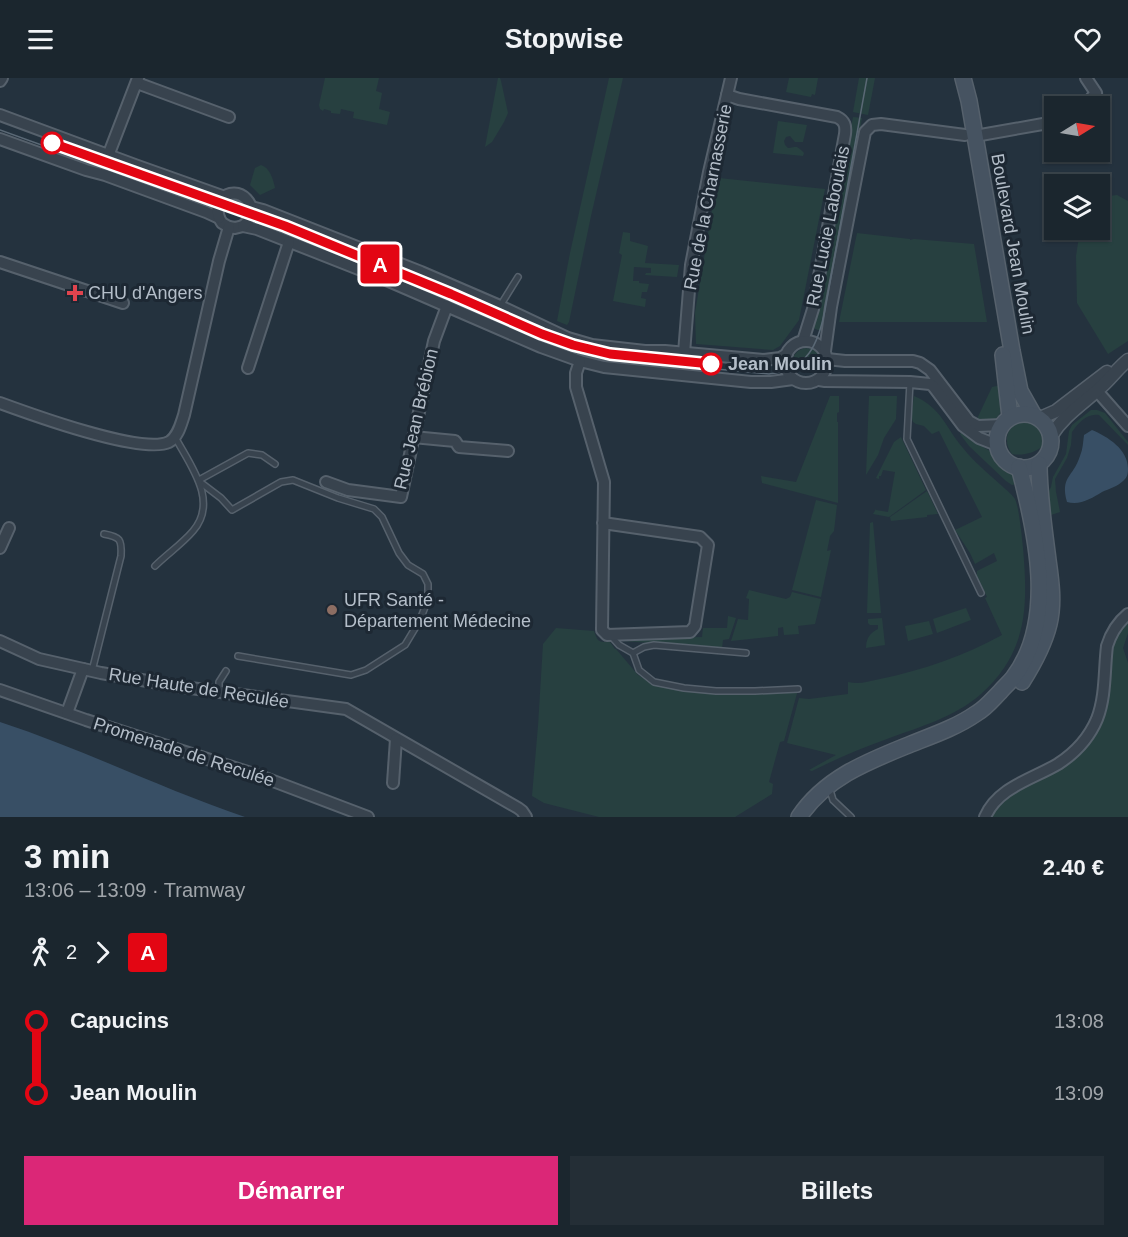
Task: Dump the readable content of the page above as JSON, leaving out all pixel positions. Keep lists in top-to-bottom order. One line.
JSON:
{"streets":{"main road":["Boulevard Jean Moulin"],"street":["Rue de la Charnasserie","Rue Lucie Laboulais","Rue Jean Brébion","Rue Haute de Reculée","Promenade de Reculée"]},"crossings":[["Rue de la Charnasserie","Rue Lucie Laboulais"]],"places":{"health":["CHU d'Angers"],"other":["Jean Moulin","UFR Santé - Département Médecine"]},"lines":["tram line A"],"north":"right","page":{"header":"Stopwise","on_map":"A","heading":["3 min","13:06 – 13:09 · Tramway","2.40 €"],"legs":["2","A"],"list":[{"name":"Capucins","value":"13:08"},{"name":"Jean Moulin","value":"13:09"}],"buttons":["Démarrer","Billets"]}}
